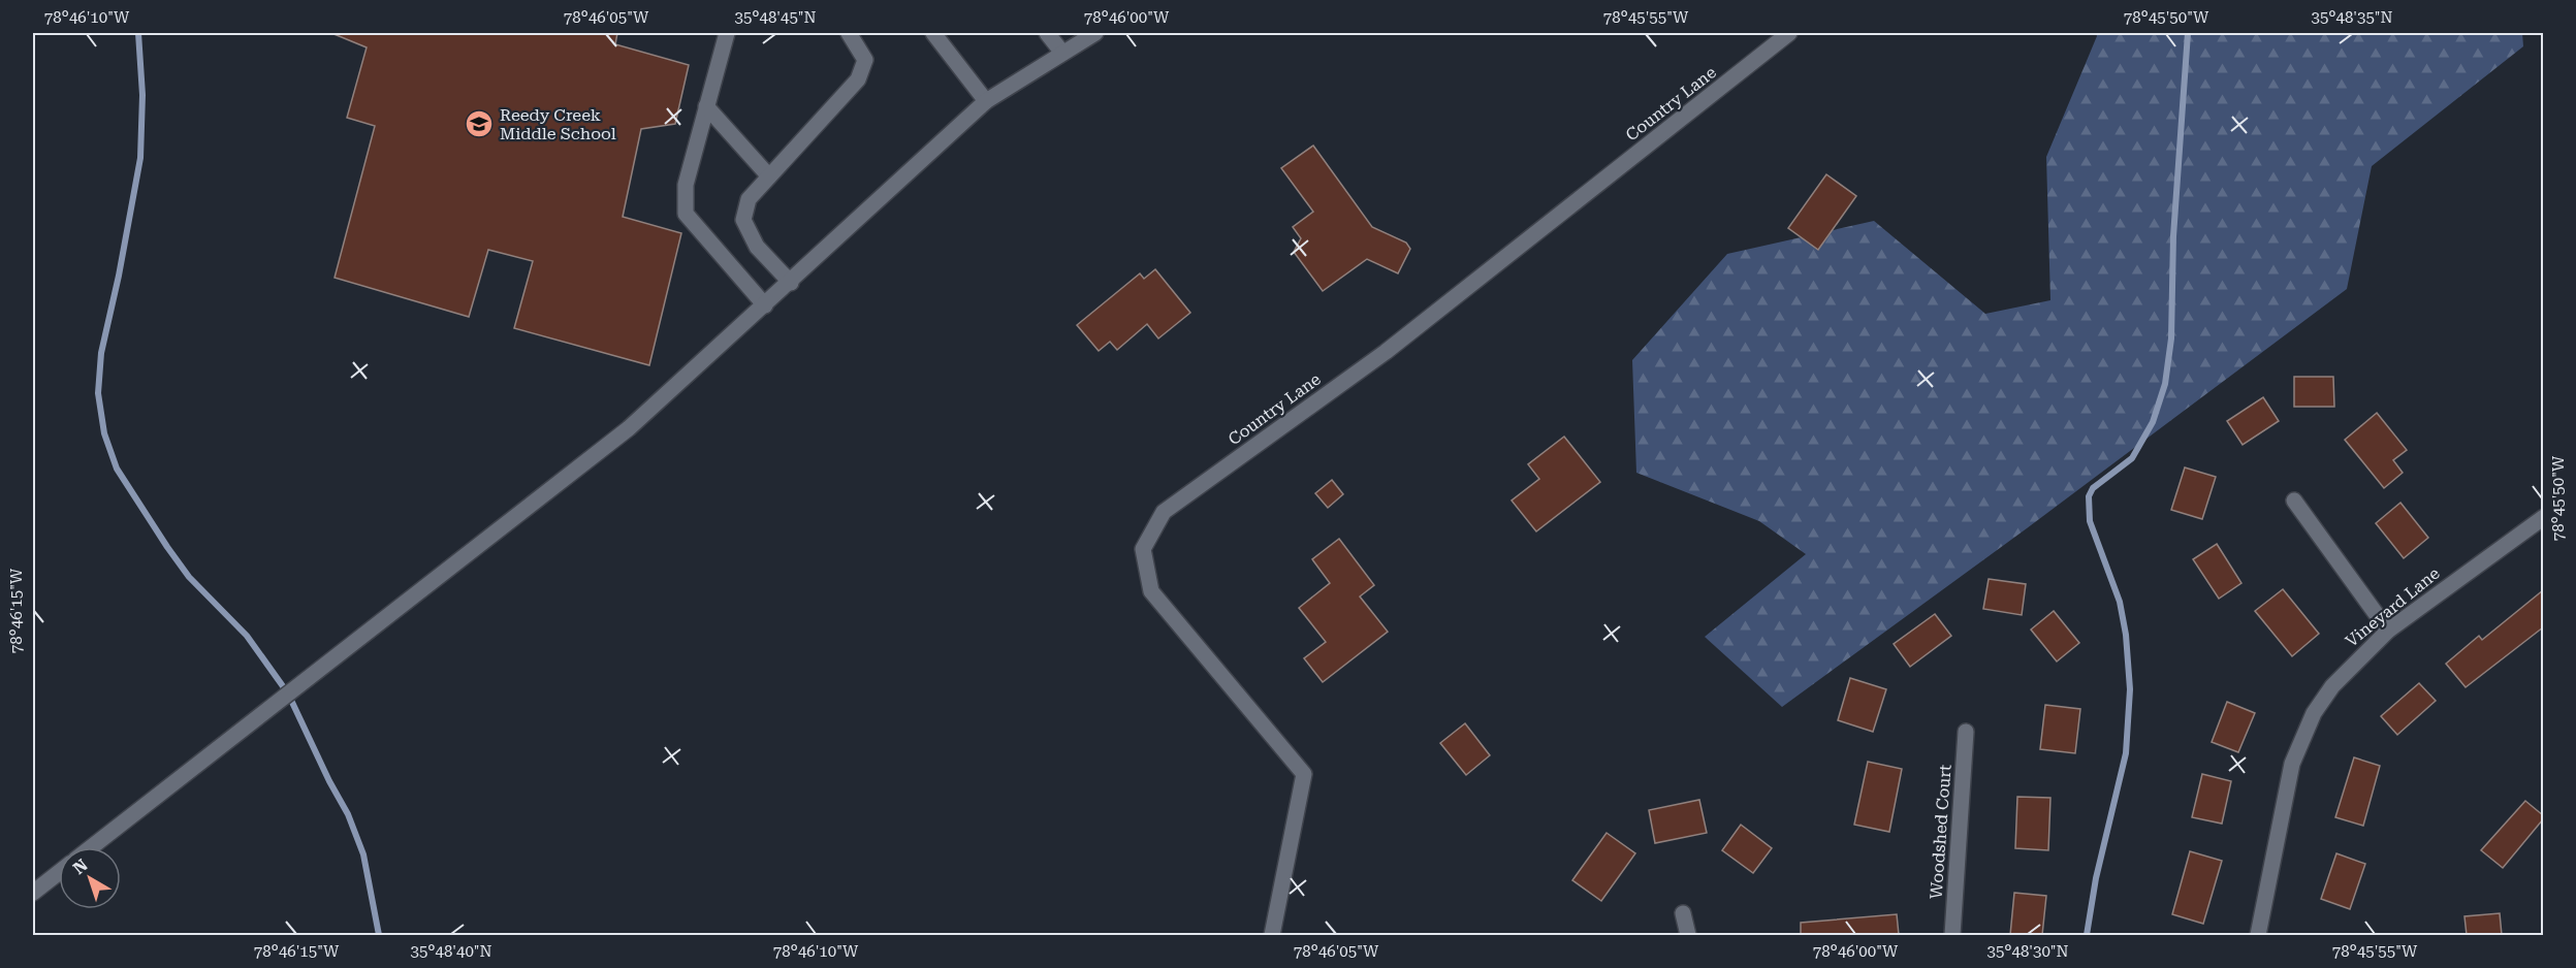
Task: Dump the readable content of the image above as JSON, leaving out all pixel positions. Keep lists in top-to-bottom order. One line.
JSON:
{"streets":{"street":["Country Lane","Vineyard Lane","Woodshed Court"]},"places":{"school or university":["Reedy Creek Middle School"]},"north":"top left","coordinates":["78°46'10\"W","78°46'05\"W","35°48'45\"N","78°46'00\"W","78°45'55\"W","78°45'50\"W","35°48'35\"N","78°46'15\"W","35°48'40\"N","35°48'30\"N"]}
